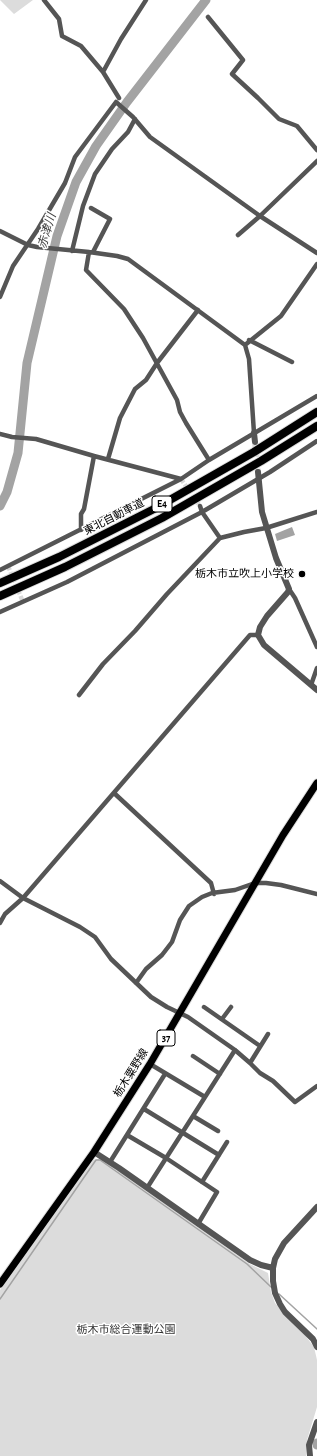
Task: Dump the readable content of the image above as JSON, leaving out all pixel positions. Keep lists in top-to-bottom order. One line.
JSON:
{"streets":{"highway":["E4","東北自動車道"],"main road":["37","栃木粟野線"]},"water":["赤津川"],"parks":["栃木市総合運動公園"],"places":["栃木市立吹上小学校"]}
